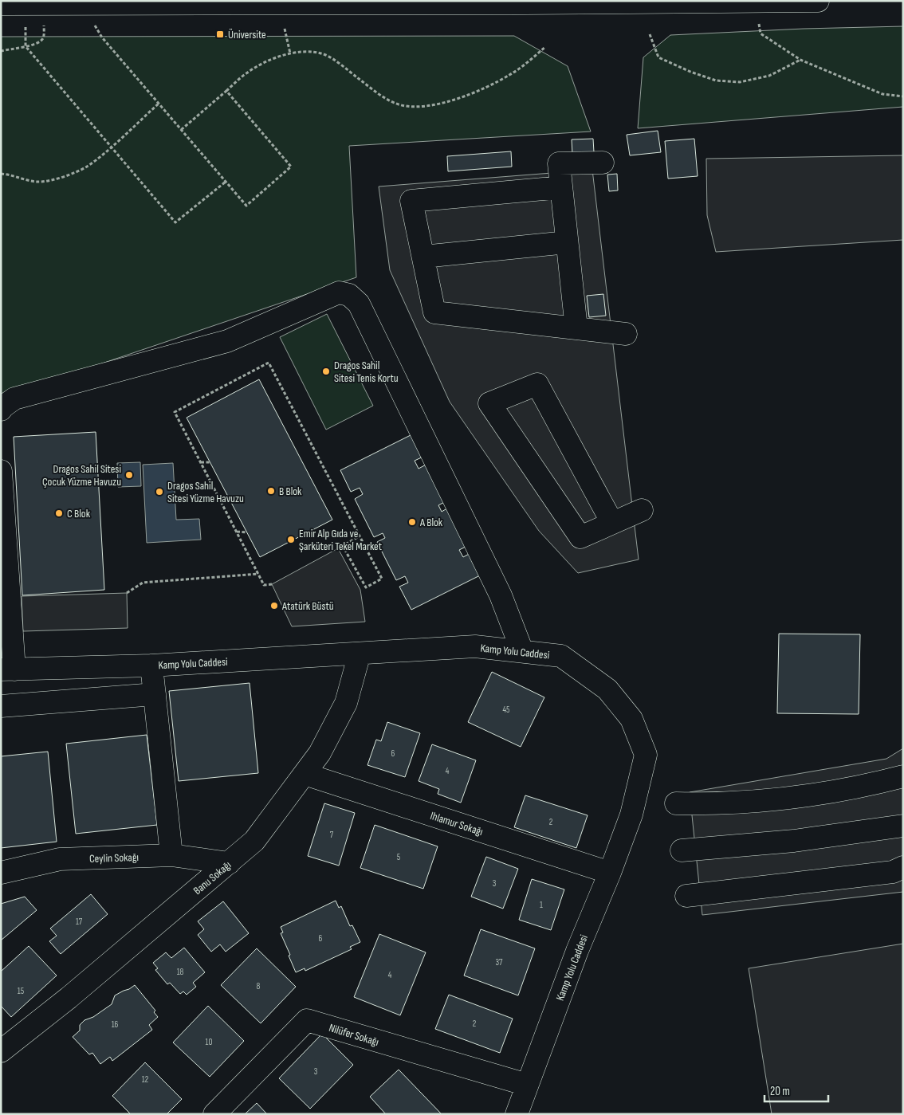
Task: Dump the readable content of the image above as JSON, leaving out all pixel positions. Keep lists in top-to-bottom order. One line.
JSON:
{"streets":{"main road":["Kamp Yolu Caddesi","Ihlamur Sokağı","Ceylin Sokağı","Banu Sokağı","Nilüfer Sokağı"]},"crossings":[["Kamp Yolu Caddesi","Ihlamur Sokağı"],["Kamp Yolu Caddesi","Banu Sokağı"],["Kamp Yolu Caddesi","Nilüfer Sokağı"],["Ihlamur Sokağı","Banu Sokağı"],["Ceylin Sokağı","Banu Sokağı"]],"places":{"transit":["Üniversite"],"other":["Dragos Sahil Sitesi Tenis Kortu","Dragos Sahil Sitesi Çocuk Yüzme Havuzu","B Blok","Dragos Sahil Sitesi Yüzme Havuzu","C Blok","A Blok","Emir Alp Gıda ve Şarküteri Tekel Market","Atatürk Büstü"]},"house_numbers":["45","6","4","2","7","5","3","1","17","6","37","18","4","8","15","2","16","10","3","12"],"scale_bar":"20 m"}
